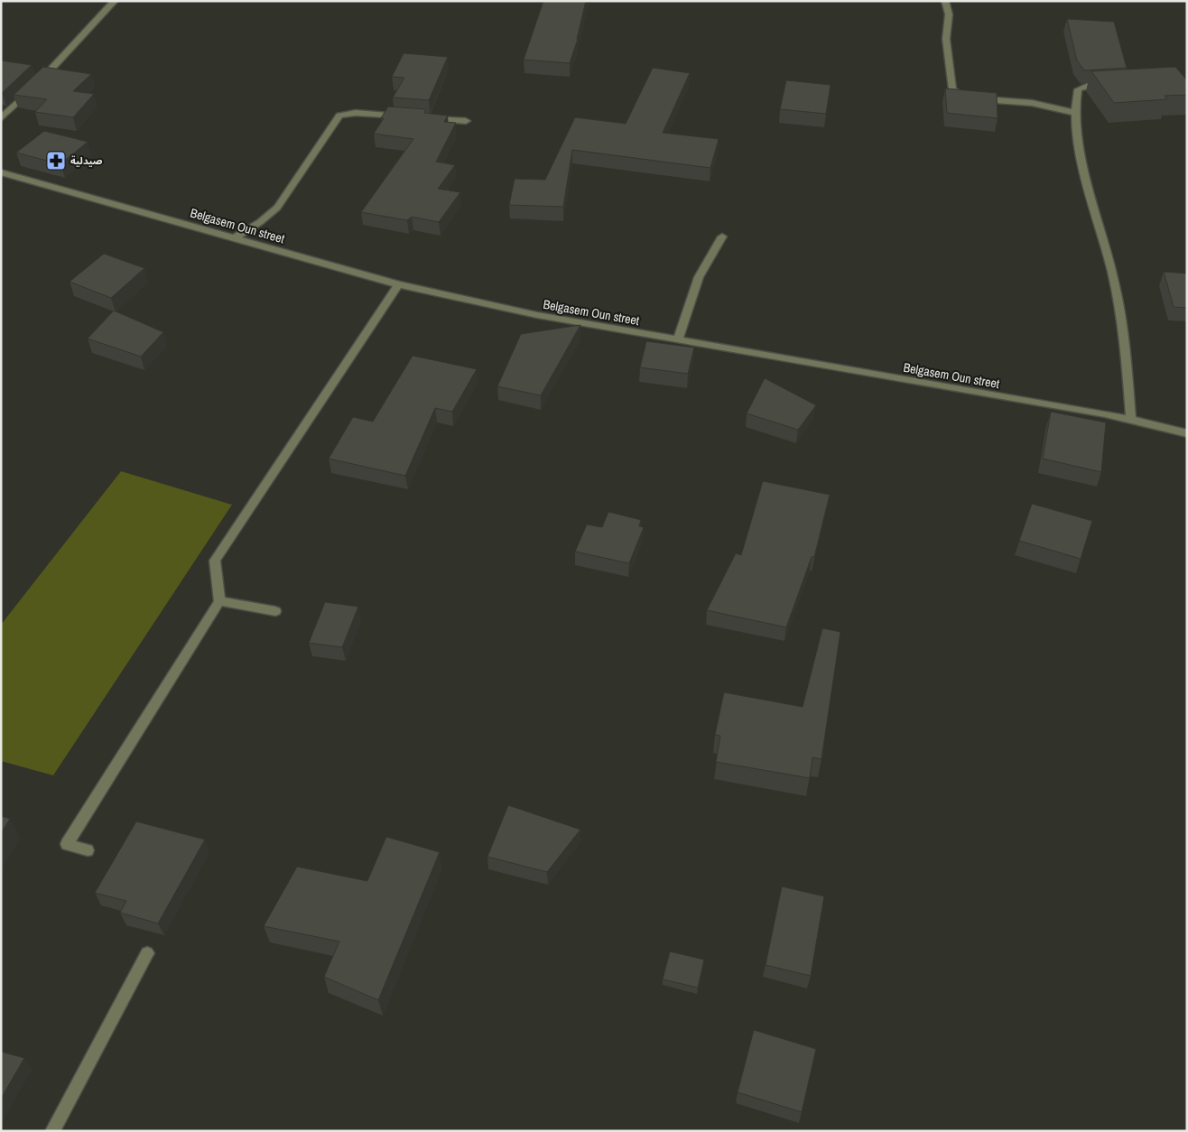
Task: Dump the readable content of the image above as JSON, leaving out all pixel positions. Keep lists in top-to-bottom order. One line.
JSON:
{"streets":{"street":["Belgasem Oun street"]},"places":{"pharmacy":["صيدلية"]}}
